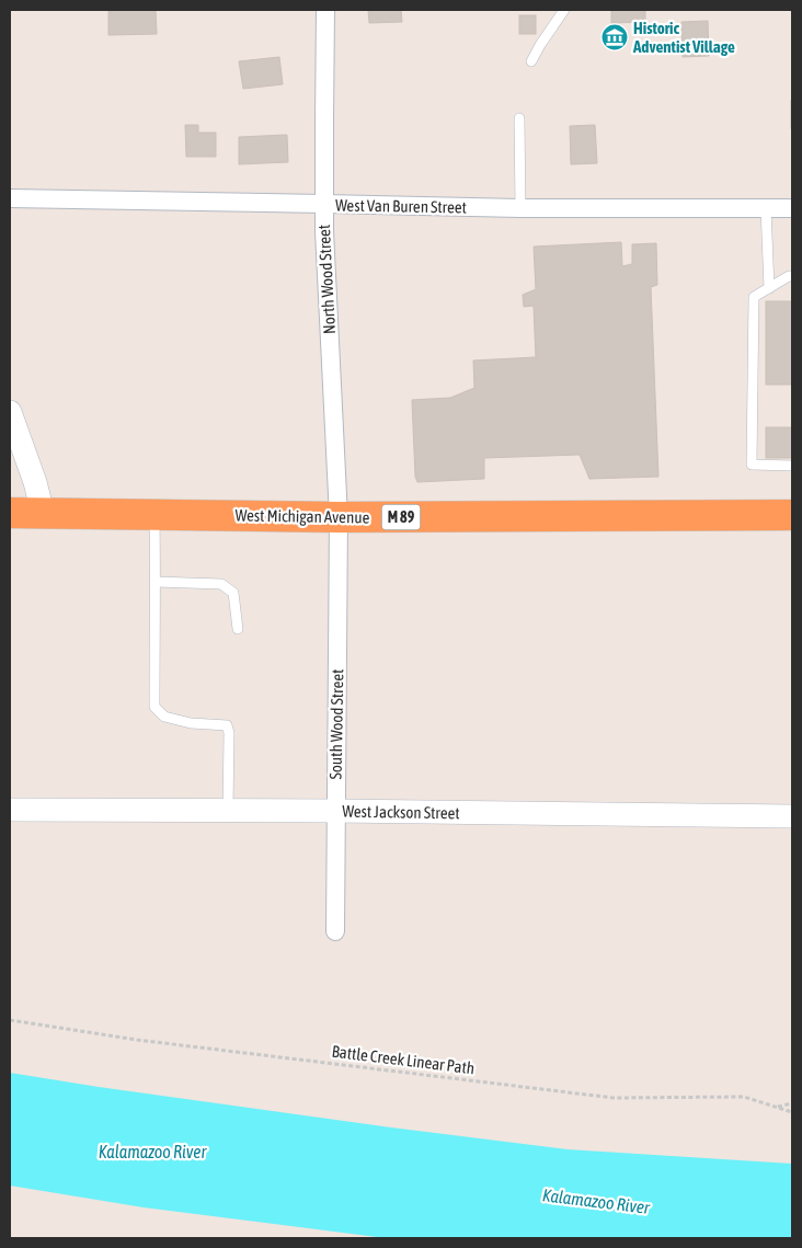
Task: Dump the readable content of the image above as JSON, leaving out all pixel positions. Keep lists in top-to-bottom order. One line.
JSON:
{"streets":{"highway":["West Michigan Avenue","M 89"],"street":["West Van Buren Street","North Wood Street","South Wood Street","West Jackson Street"],"path":["Battle Creek Linear Path"]},"crossings":[["West Van Buren Street","North Wood Street"],["North Wood Street","West Michigan Avenue"],["North Wood Street","South Wood Street"],["West Michigan Avenue","South Wood Street"],["South Wood Street","West Jackson Street"]],"water":["Kalamazoo River"],"places":{"museum":["Historic Adventist Village"]}}
